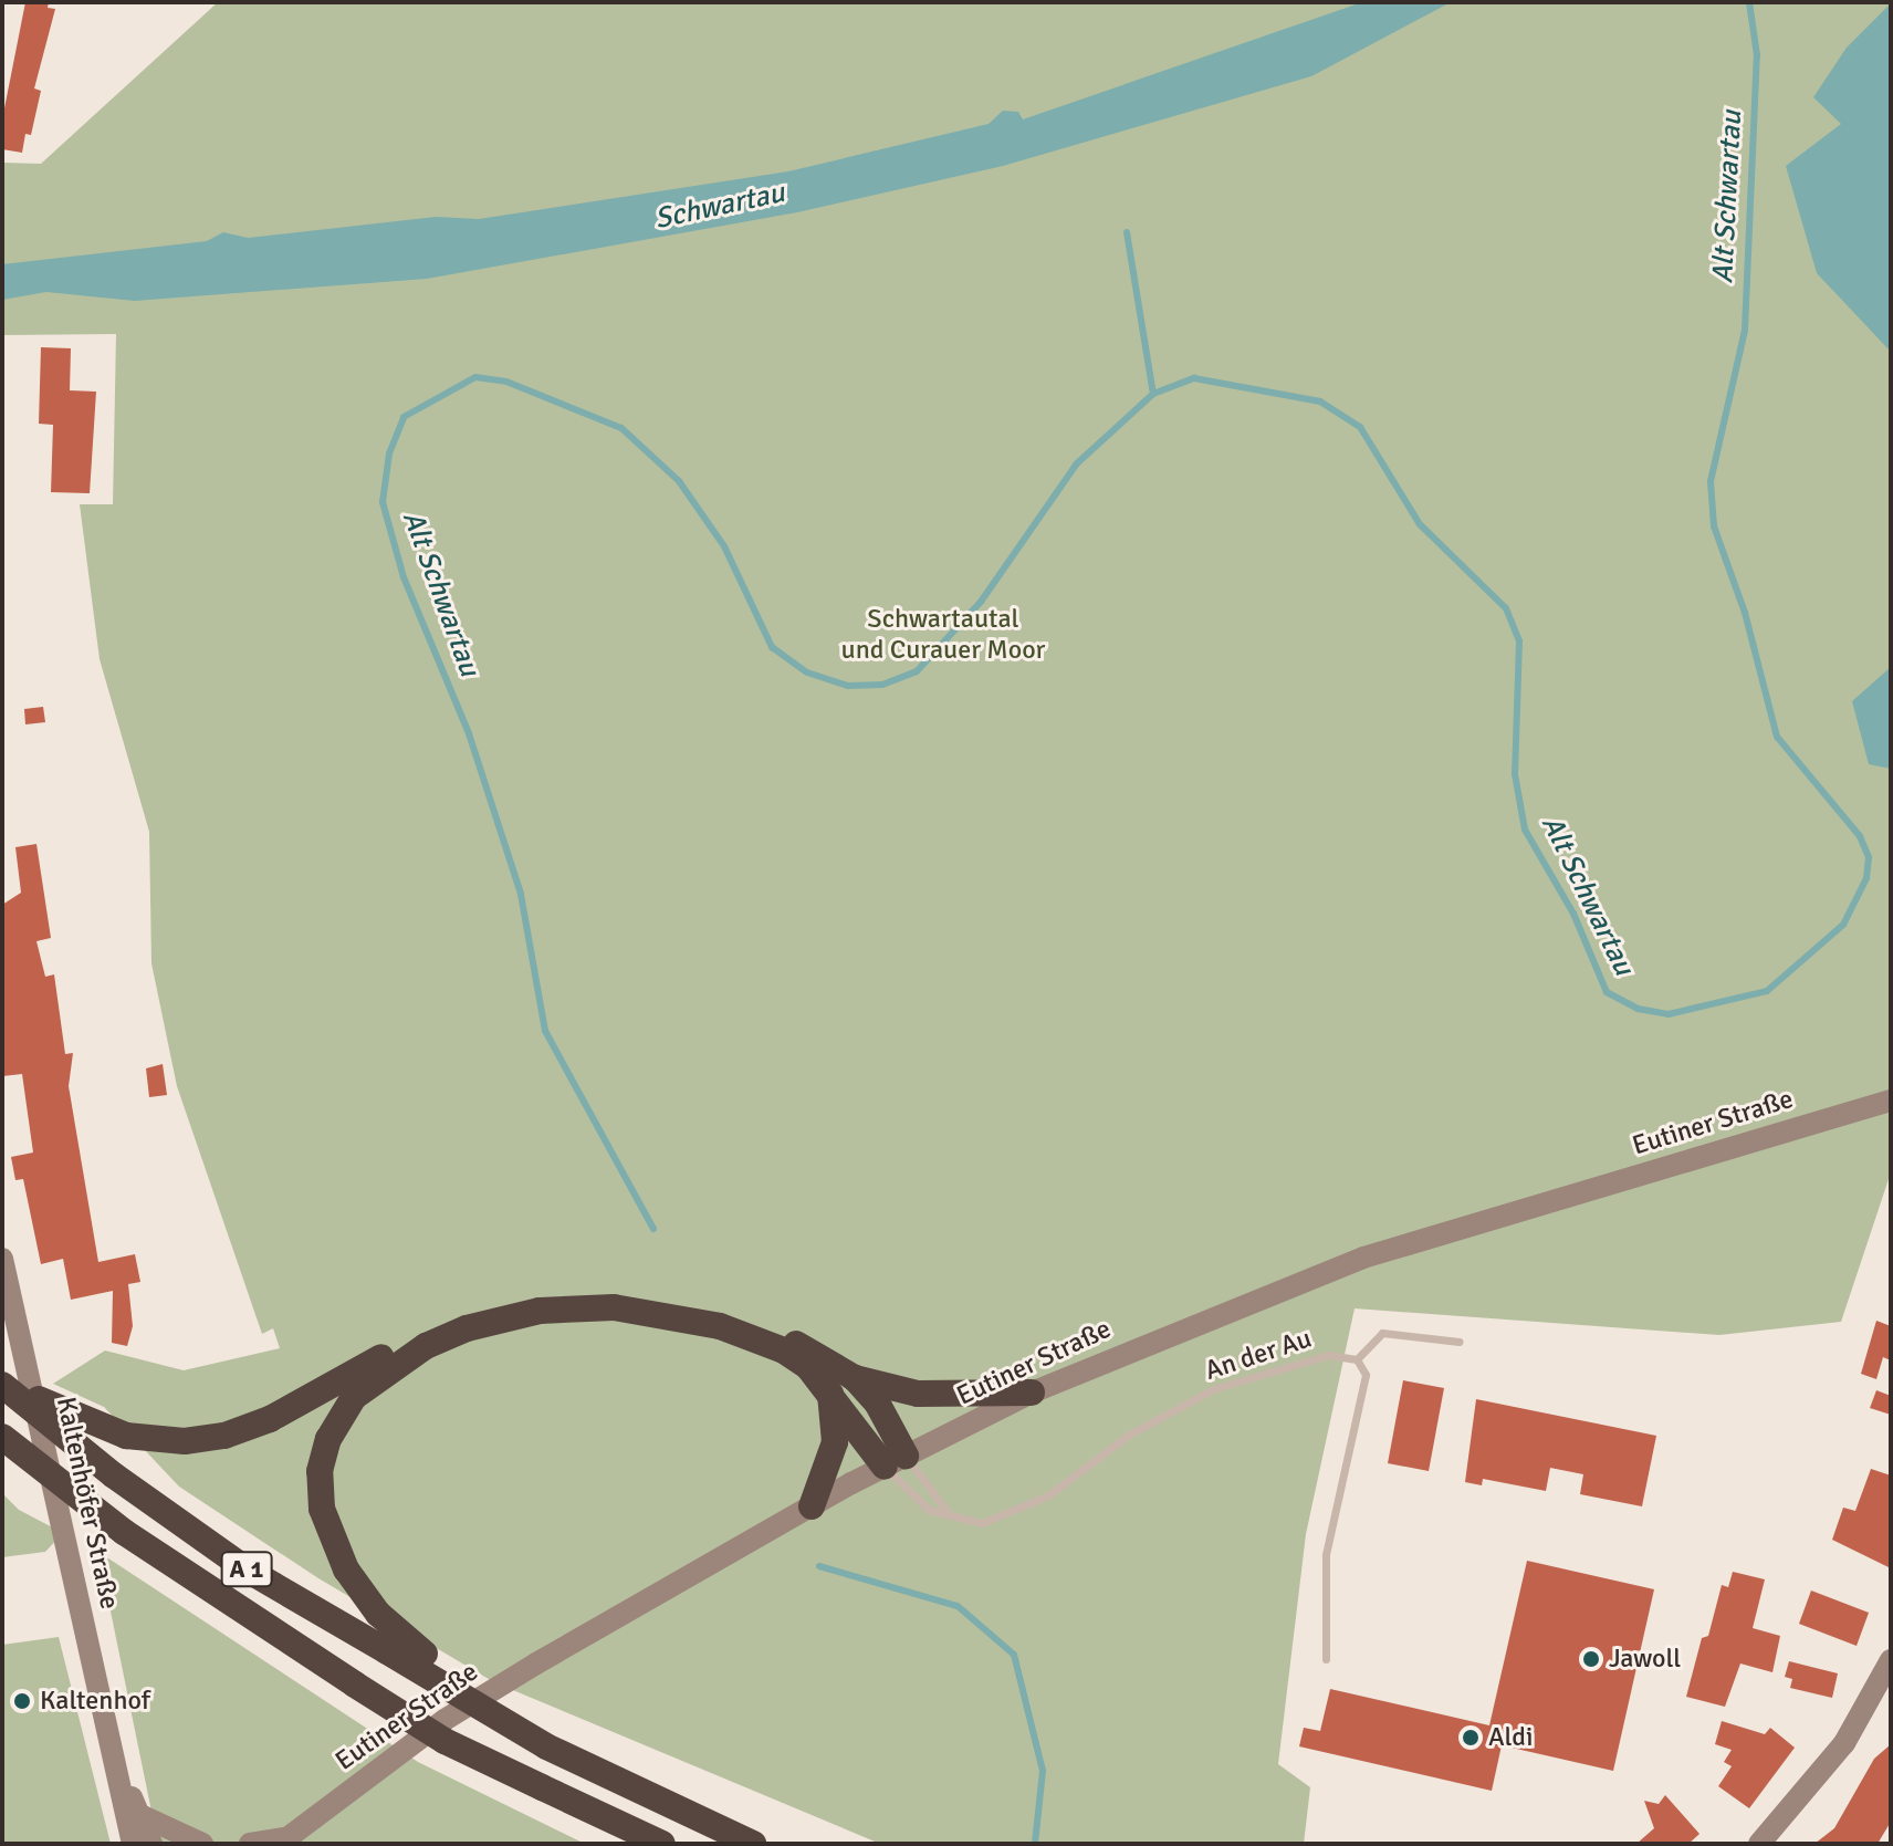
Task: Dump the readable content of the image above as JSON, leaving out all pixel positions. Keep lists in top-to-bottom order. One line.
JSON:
{"streets":{"highway":["A 1"],"main road":["Eutiner Straße","Kaltenhöfer Straße"],"lane":["An der Au"]},"water":["Alt Schwartau","Schwartau"],"parks":["Schwartautal und Curauer Moor"],"places":["Jawoll","Kaltenhof","Aldi"]}
